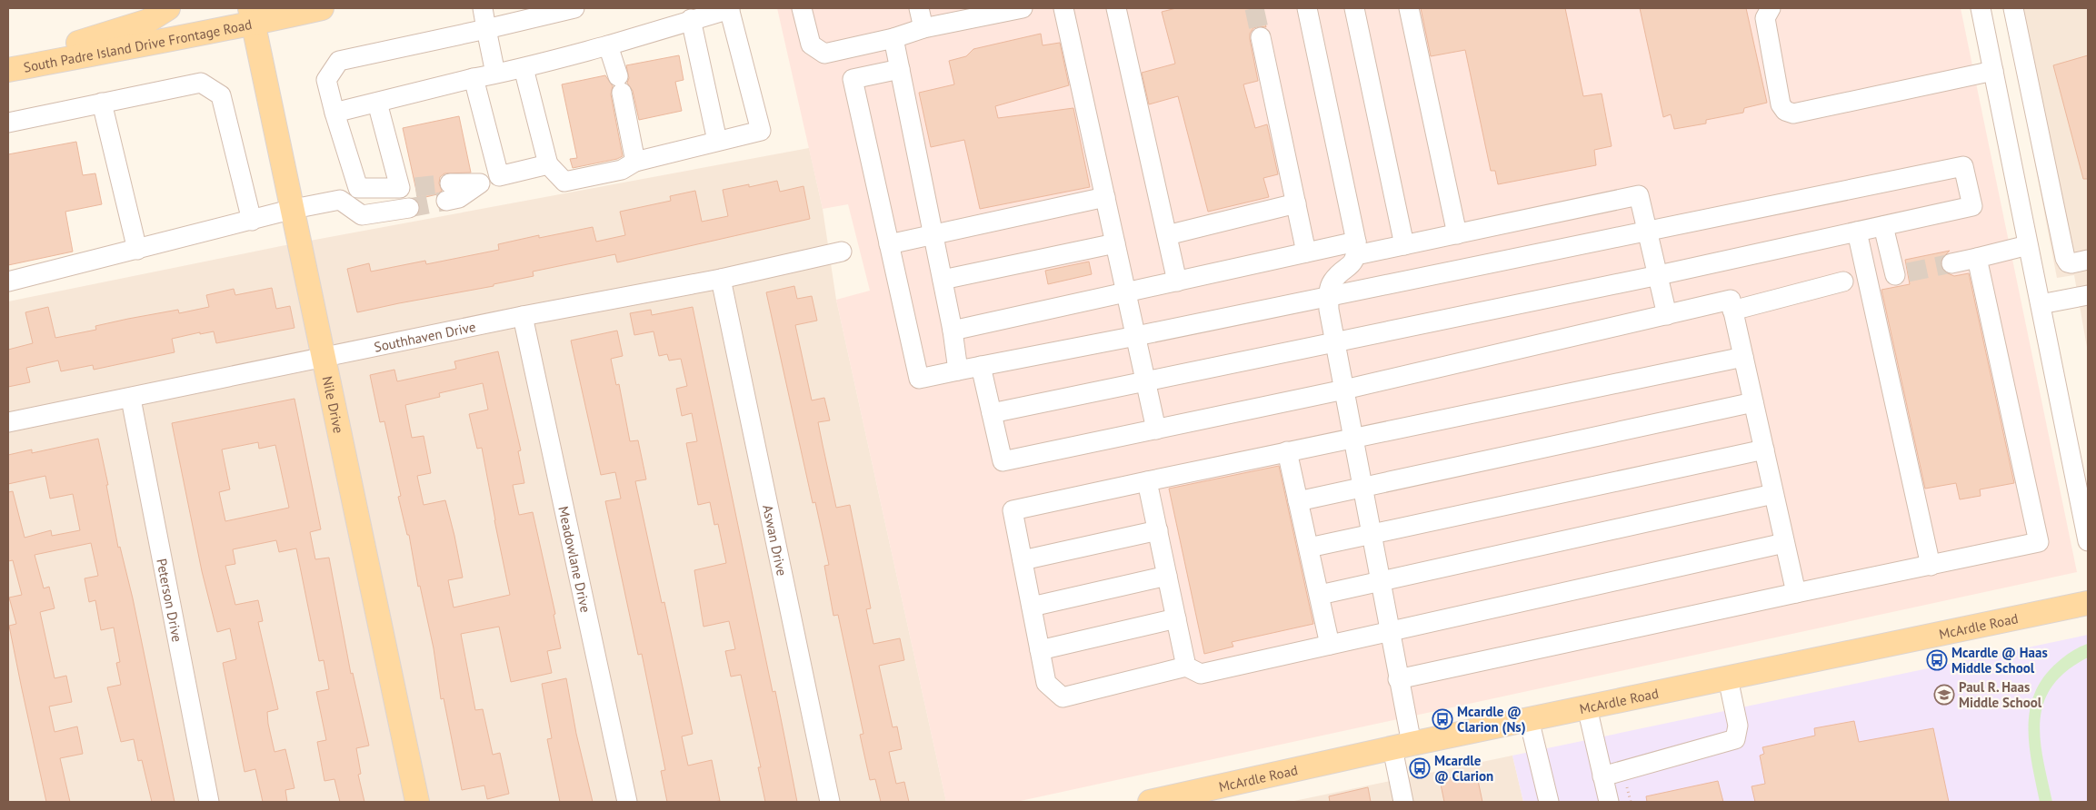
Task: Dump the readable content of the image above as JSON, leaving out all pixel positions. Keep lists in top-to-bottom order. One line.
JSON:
{"streets":{"main road":["South Padre Island Drive Frontage Road","Nile Drive","McArdle Road"],"street":["Southhaven Drive","Aswan Drive","Meadowlane Drive","Peterson Drive"]},"crossings":[["South Padre Island Drive Frontage Road","Nile Drive"],["Southhaven Drive","Nile Drive"],["Southhaven Drive","Aswan Drive"],["Southhaven Drive","Meadowlane Drive"],["Southhaven Drive","Peterson Drive"]],"places":{"bus stop":["Mcardle @ Haas Middle School","Mcardle @ Clarion (Ns)","Mcardle @ Clarion"],"school or university":["Paul R. Haas Middle School"]}}
